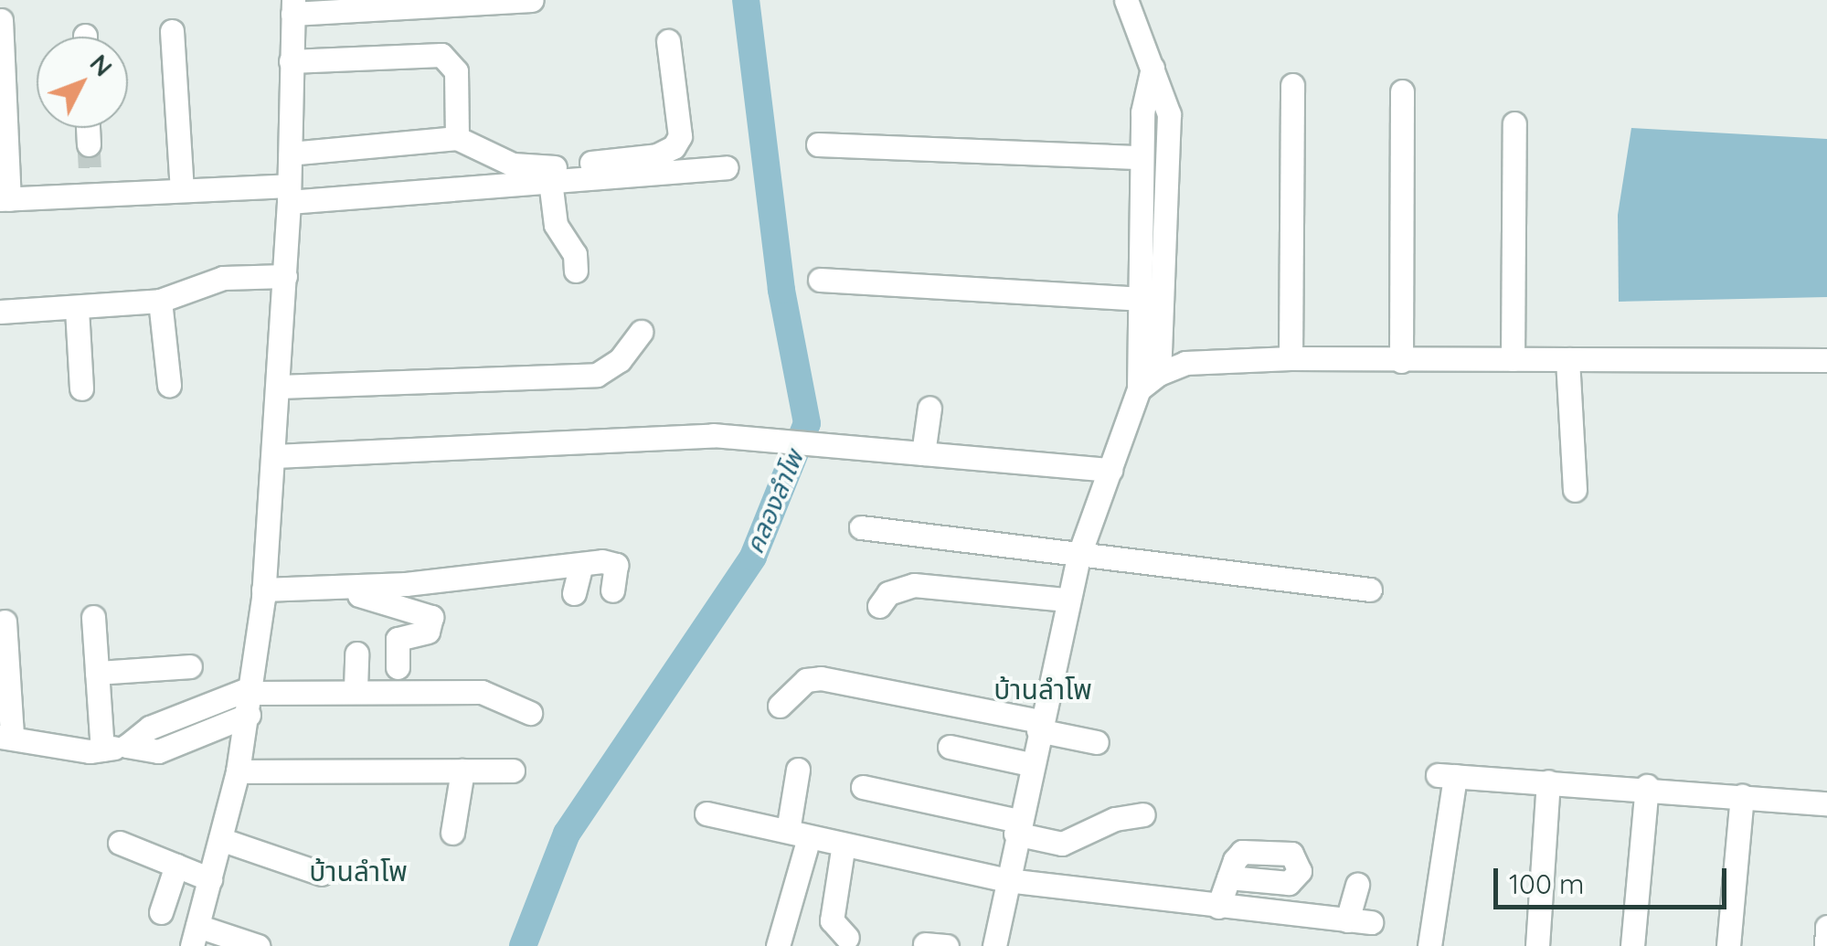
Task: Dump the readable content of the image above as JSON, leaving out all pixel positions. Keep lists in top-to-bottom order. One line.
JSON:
{"districts":["บ้านลำโพ","บ้านลำโพ"],"water":["คลองลำโพ"],"scale_bar":"100 m","north":"top right"}
